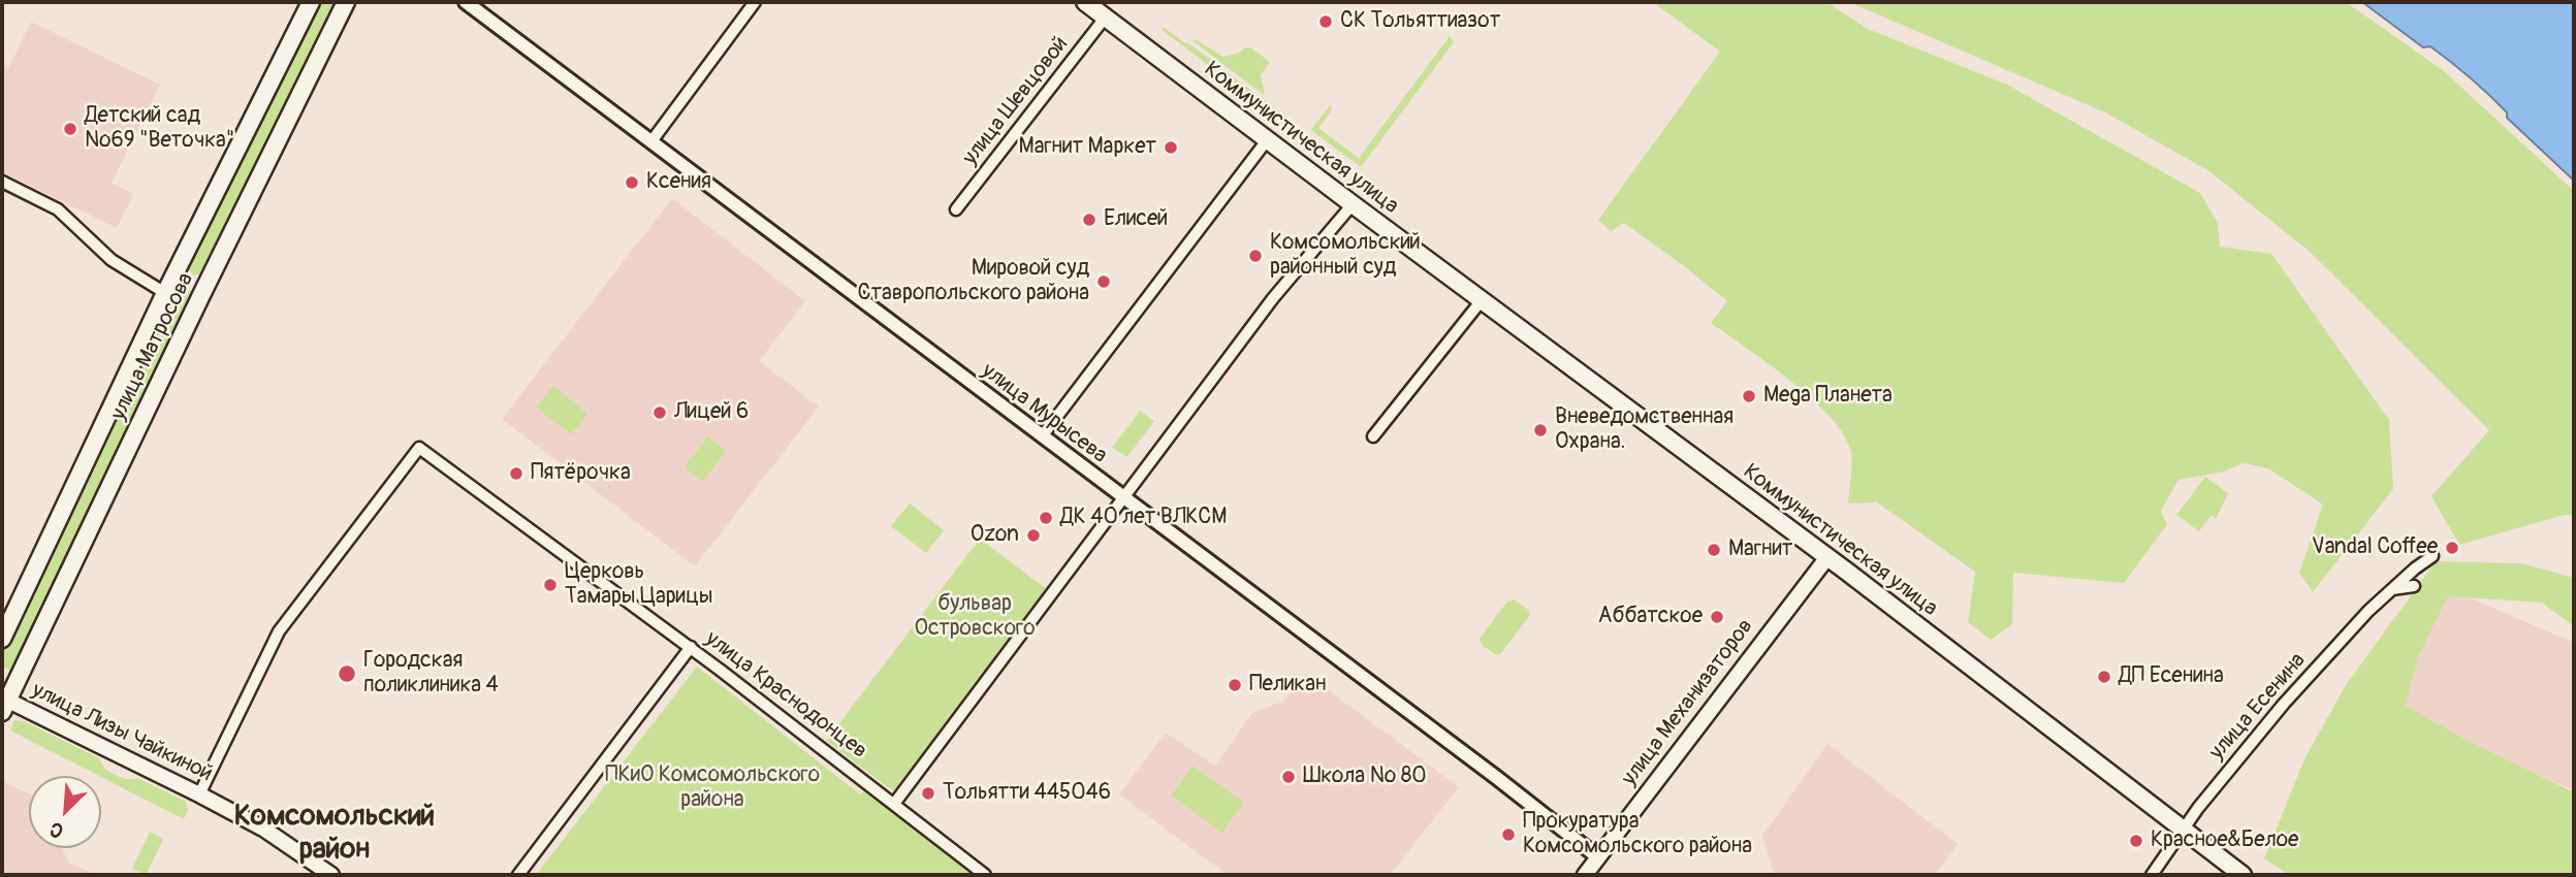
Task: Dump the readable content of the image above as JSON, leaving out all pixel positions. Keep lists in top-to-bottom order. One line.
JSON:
{"streets":{"main road":["Коммунистическая улица","улица Матросова","улица Механизаторов","улица Лизы Чайкиной"],"street":["улица Шевцовой","улица Мурысева","улица Краснодонцев","улица Есенина"]},"crossings":[["улица Шевцовой","Коммунистическая улица"],["Коммунистическая улица","улица Механизаторов"],["Коммунистическая улица","улица Есенина"],["улица Матросова","улица Лизы Чайкиной"],["улица Мурысева","улица Механизаторов"],["улица Краснодонцев","улица Лизы Чайкиной"]],"districts":["Комсомольский район"],"parks":["бульвар Островского","ПКиО Комсомольского района"],"places":["СК Тольяттиазот","Детский сад №69 \"Веточка\"","Магнит Маркет","Ксения","Елисей","Комсомольский районный суд","Мировой суд Ставропольского района","Mega Планета","Лицей 6","Вневедомственная Охрана.","Пятёрочка","ДК 40 лет ВЛКСМ","Ozon","Vandal Coffee","Магнит","Церковь Тамары Царицы","Аббатское","Городская поликлиника 4","ДП Есенина","Пеликан","Школа № 80","Тольятти 445046","Прокуратура Комсомольского района","Красное&Белое"],"north":"bottom left"}
